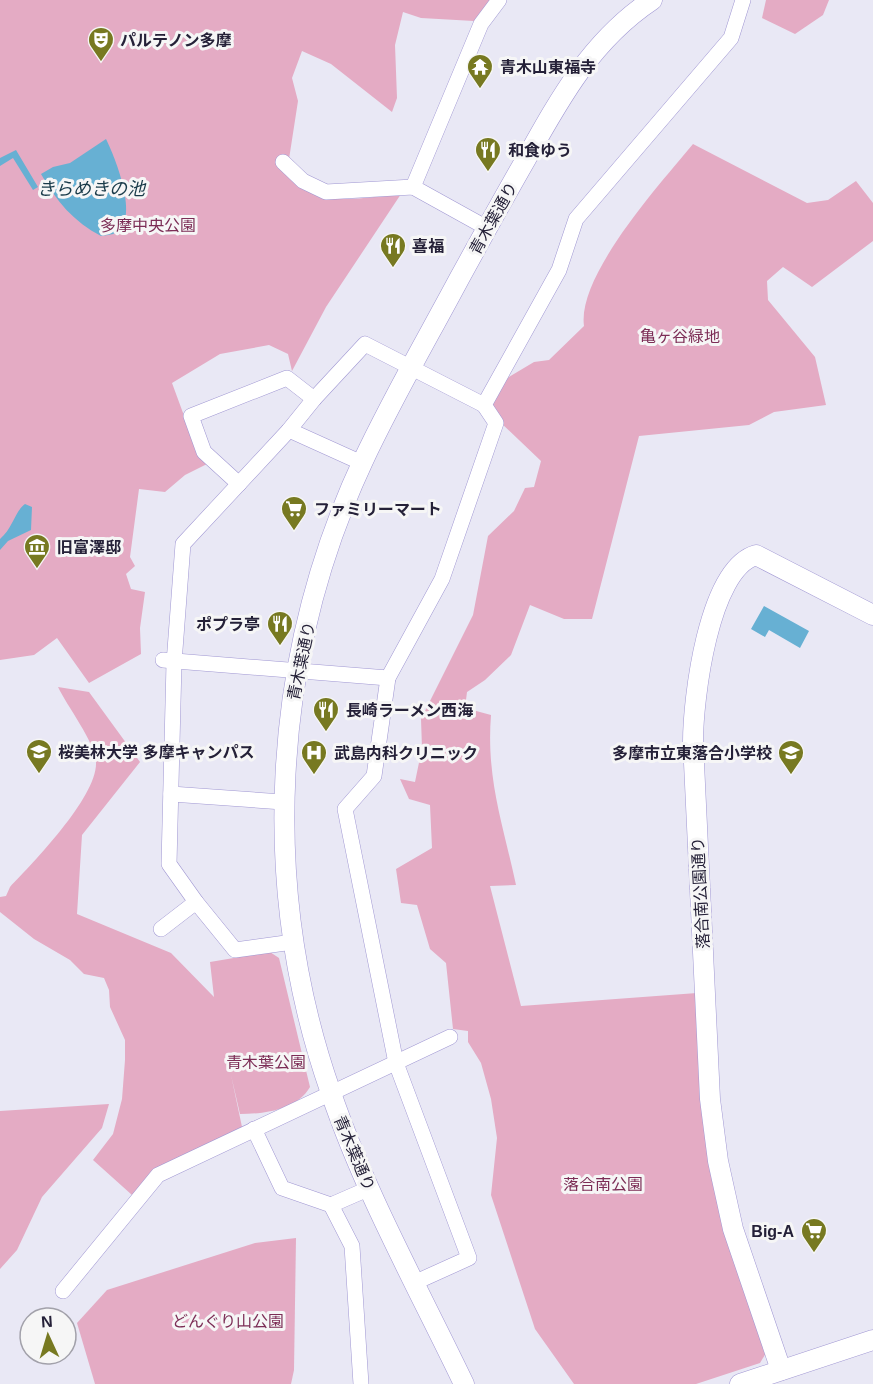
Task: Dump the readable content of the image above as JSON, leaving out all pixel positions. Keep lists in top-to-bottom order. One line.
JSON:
{"streets":{"street":["青木葉通り","落合南公園通り"]},"water":["きらめきの池"],"parks":["多摩中央公園","亀ヶ谷緑地","青木葉公園","落合南公園","どんぐり山公園"],"places":{"theatre":["パルテノン多摩"],"temple":["青木山東福寺"],"restaurant":["和食ゆう","喜福","ポプラ亭","長崎ラーメン西海"],"supermarket":["ファミリーマート","Big-A"],"museum":["旧富澤邸"],"school or university":["桜美林大学 多摩キャンパス","多摩市立東落合小学校"],"hospital":["武島内科クリニック"]},"north":"top"}
